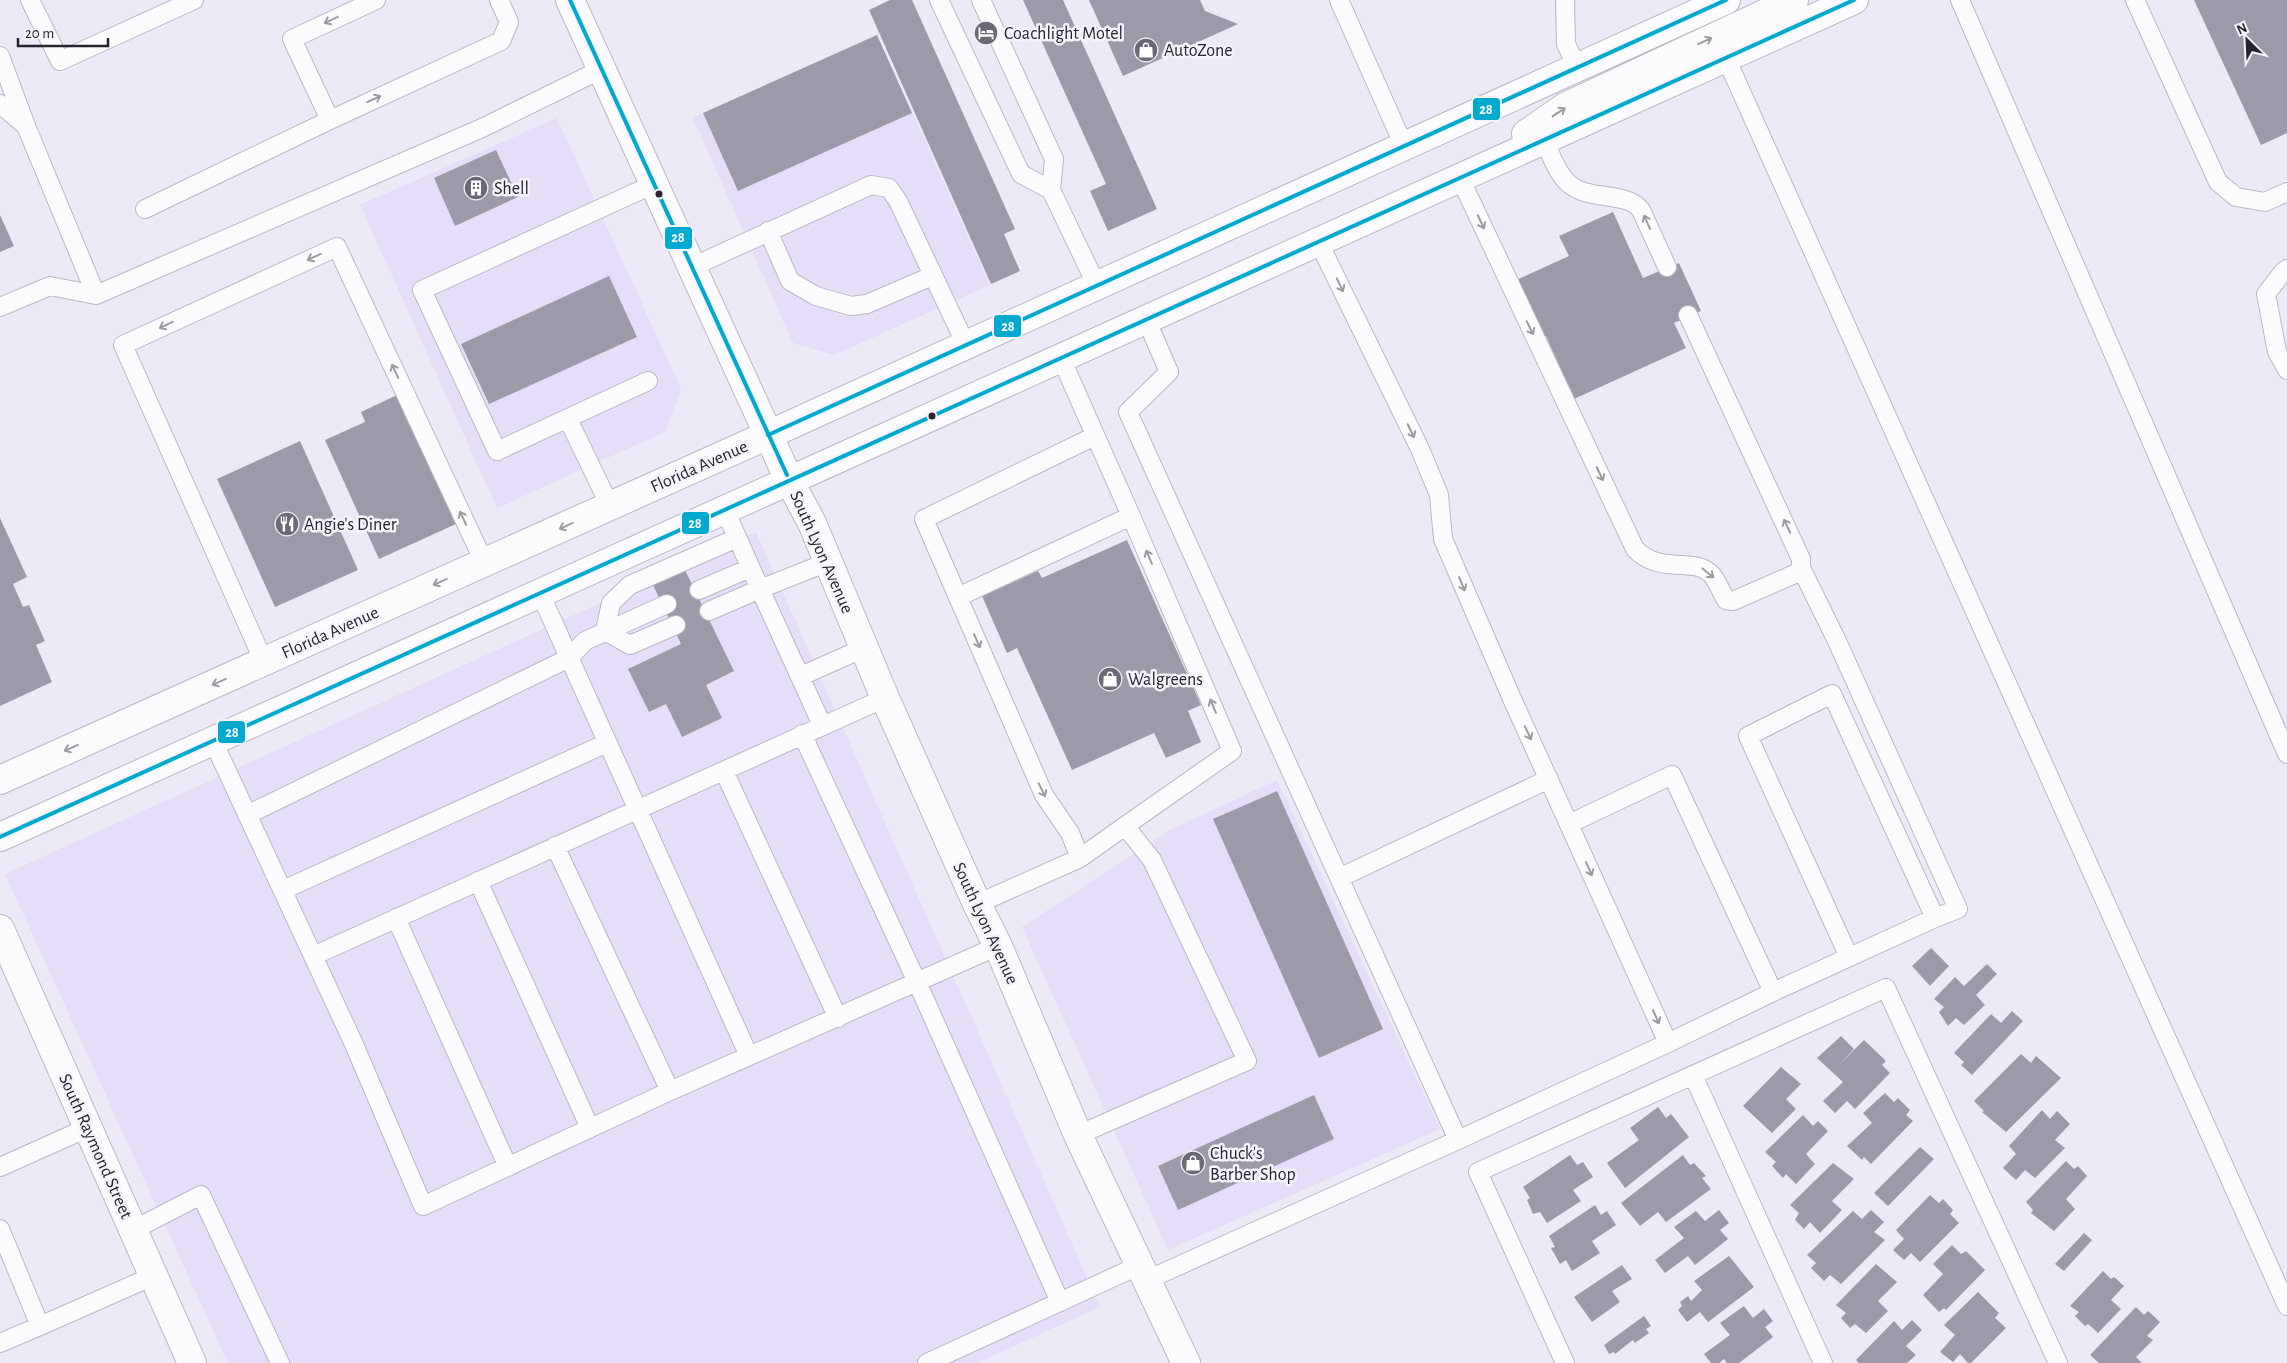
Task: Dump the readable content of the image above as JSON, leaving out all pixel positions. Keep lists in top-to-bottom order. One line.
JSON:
{"streets":{"main road":["Florida Avenue","South Lyon Avenue","South Raymond Street"]},"crossings":[["Florida Avenue","South Lyon Avenue"]],"places":{"hotel":["Coachlight Motel"],"shop":["AutoZone","Walgreens","Chuck's Barber Shop"],"building":["Shell"],"restaurant":["Angie's Diner"]},"lines":["transit line 28"],"scale_bar":"20 m","north":"top left"}
